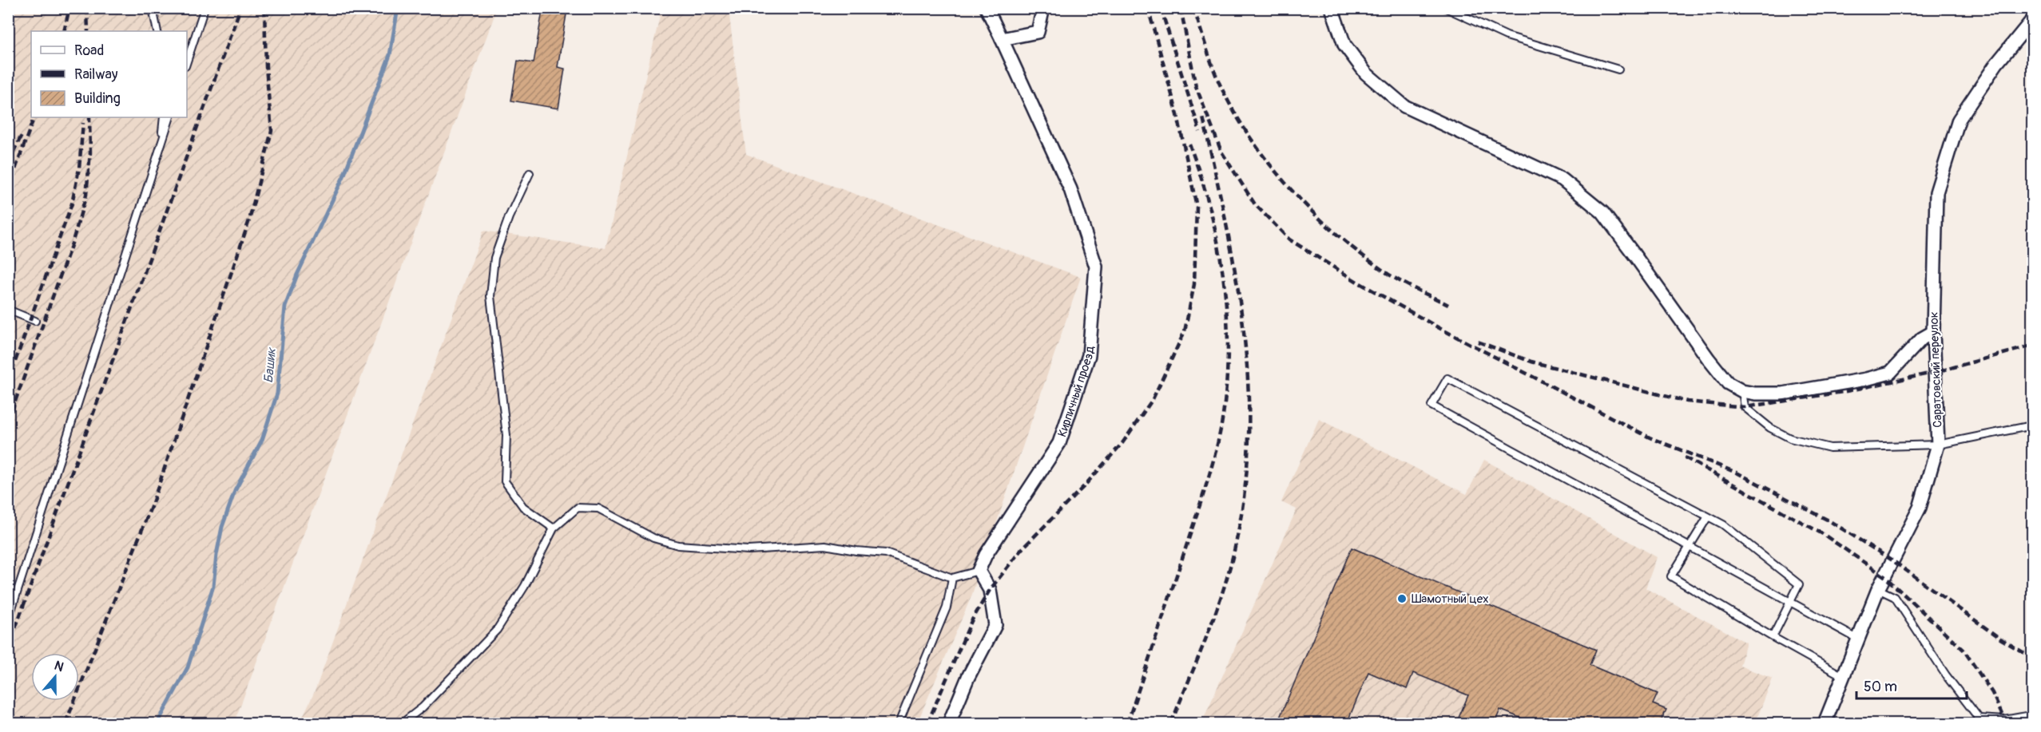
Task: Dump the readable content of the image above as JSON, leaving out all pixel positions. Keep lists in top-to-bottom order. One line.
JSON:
{"streets":{"street":["Саратовский переулок","Кирпичный проезд"]},"water":["Башик"],"places":["Шамотный цех"],"legend":["Road","Railway","Building"],"scale_bar":"50 m","north":"top"}
